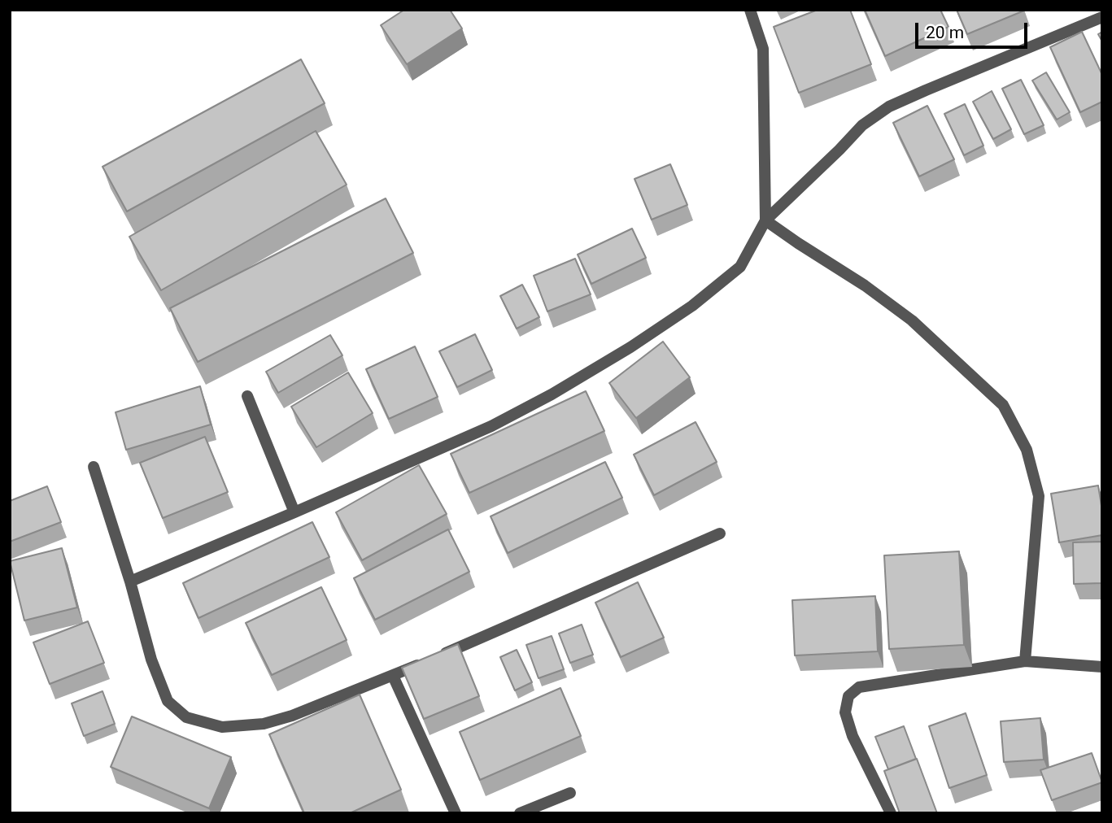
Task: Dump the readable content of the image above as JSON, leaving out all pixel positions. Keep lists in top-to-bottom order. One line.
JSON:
{"scale_bar":"20 m"}
